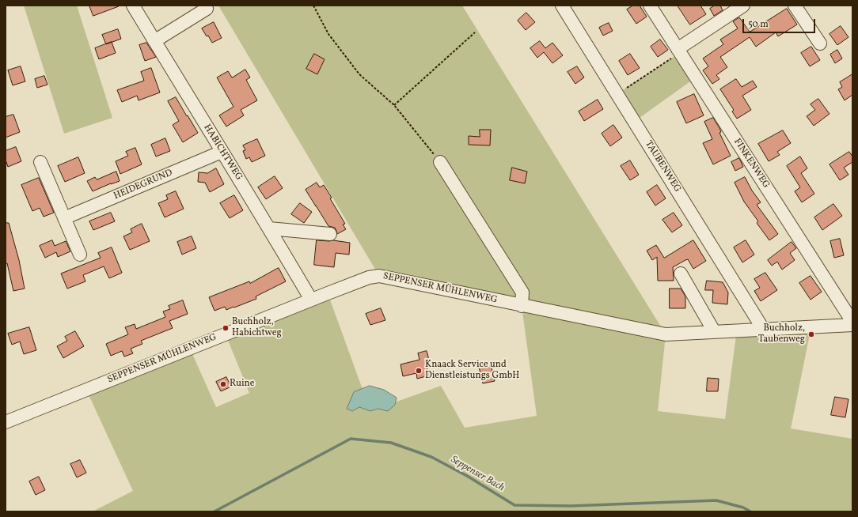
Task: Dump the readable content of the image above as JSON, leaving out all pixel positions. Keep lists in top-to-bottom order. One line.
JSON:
{"streets":{"street":["HABICHTWEG","FINKENWEG","TAUBENWEG","HEIDEGRUND","SEPPENSER MÜHLENWEG"]},"crossings":[["HABICHTWEG","HEIDEGRUND"],["HABICHTWEG","SEPPENSER MÜHLENWEG"],["TAUBENWEG","SEPPENSER MÜHLENWEG"]],"water":["Seppenser Bach"],"places":["Buchholz, Habichtweg","Buchholz, Taubenweg","Knaack Service und Dienstleistungs GmbH","Ruine"],"scale_bar":"50 m"}
